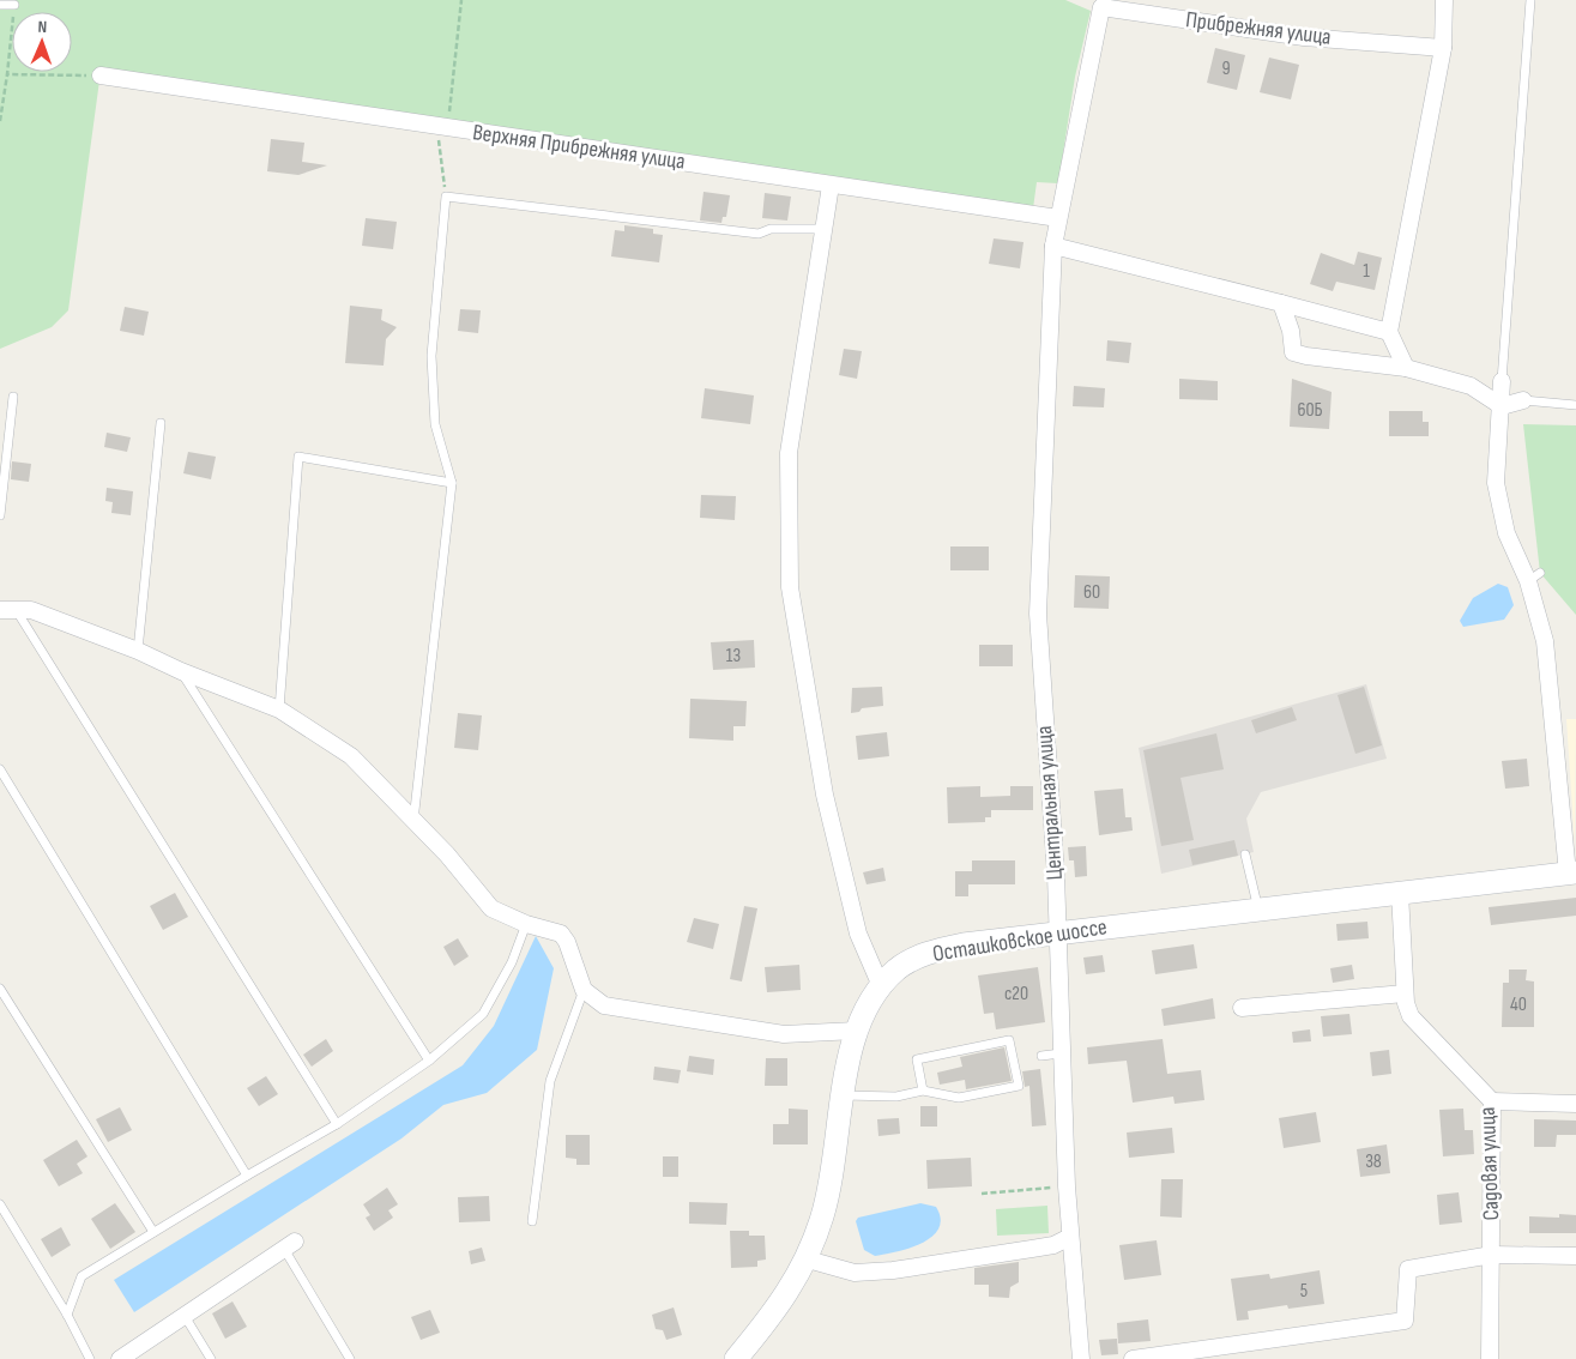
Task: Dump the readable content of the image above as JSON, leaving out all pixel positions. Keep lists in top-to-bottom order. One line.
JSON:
{"streets":{"main road":["Осташковское шоссе"],"street":["Прибрежняя улица","Верхняя Прибрежняя улица","Центральная улица","Садовая улица"]},"crossings":[["Прибрежняя улица","Верхняя Прибрежняя улица"],["Прибрежняя улица","Центральная улица"],["Центральная улица","Осташковское шоссе"],["Осташковское шоссе","Садовая улица"]],"house_numbers":["9","1","60Б","60","13","с20","40","38","5"],"north":"top"}
